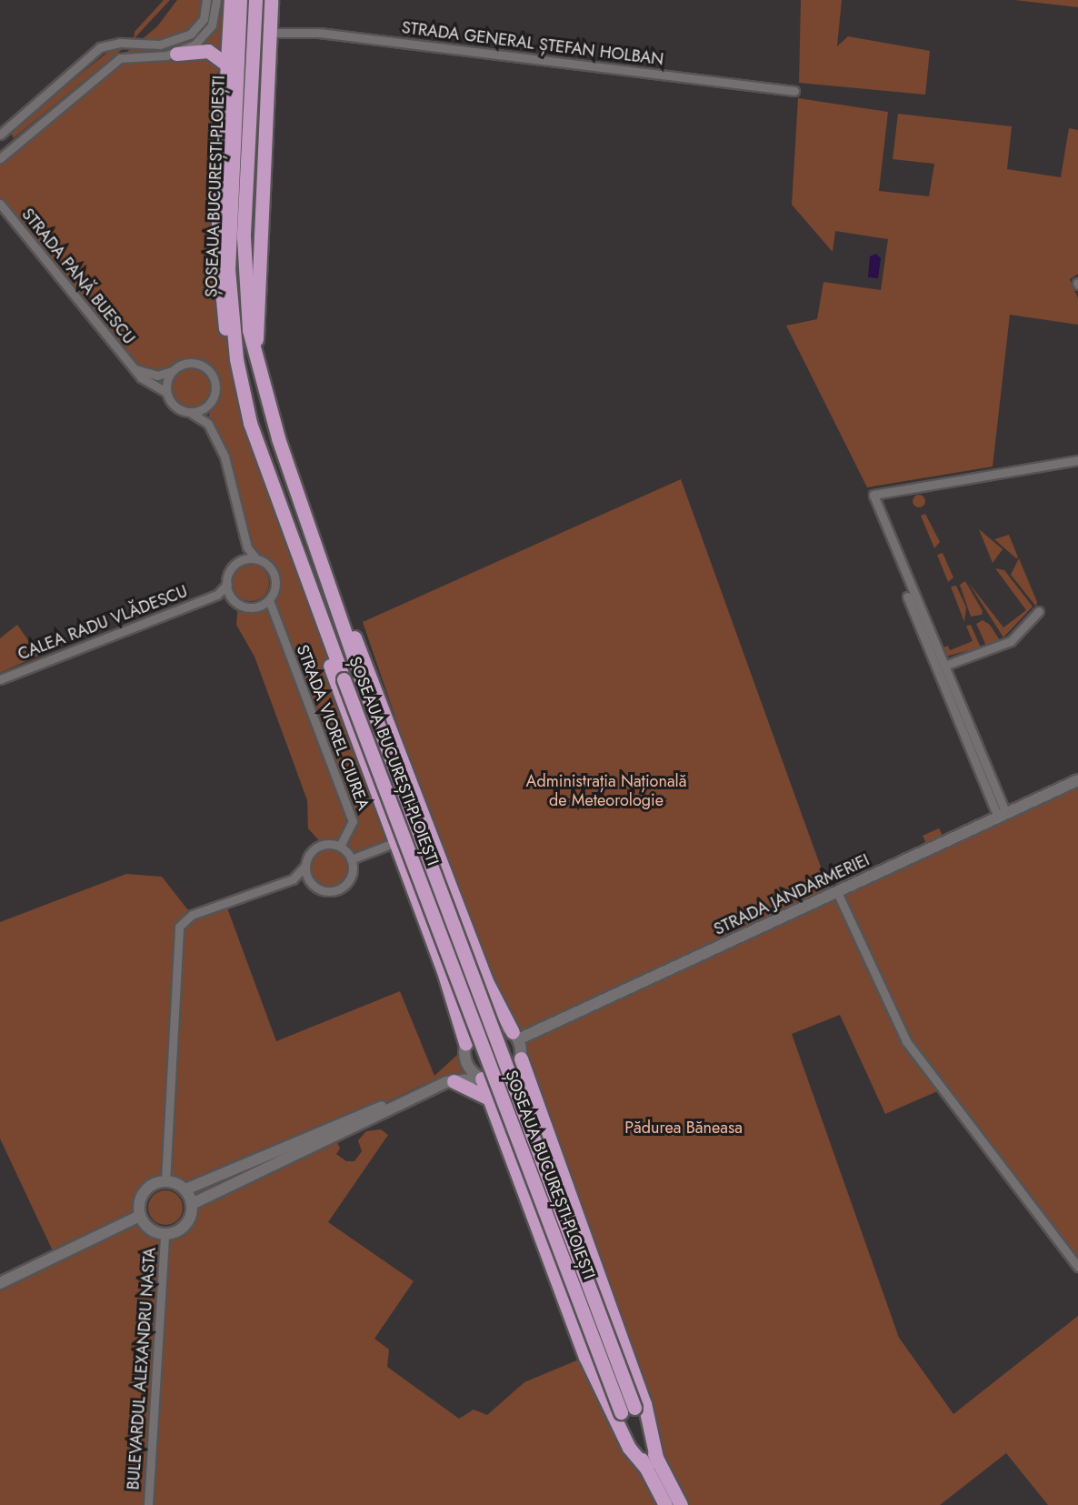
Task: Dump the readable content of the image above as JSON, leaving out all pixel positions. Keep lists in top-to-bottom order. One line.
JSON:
{"streets":{"highway":["ȘOSEAUA BUCUREȘTI-PLOIEȘTI"],"street":["STRADA GENERAL ȘTEFAN HOLBAN","STRADA PANĂ BUESCU","CALEA RADU VLĂDESCU","STRADA VIOREL CIUREA","STRADA JANDARMERIEI","BULEVARDUL ALEXANDRU NASTA"]},"crossings":[["CALEA RADU VLĂDESCU","STRADA VIOREL CIUREA"]],"parks":["Administrația Națională de Meteorologie","Pădurea Băneasa"]}
